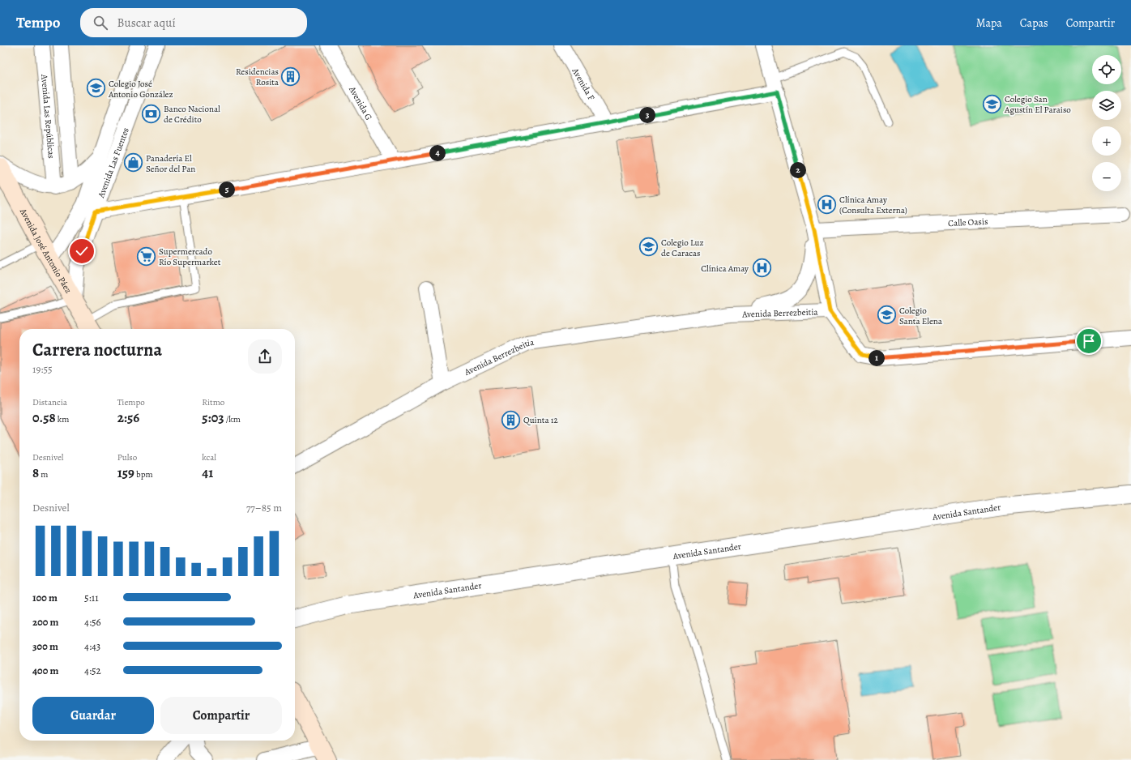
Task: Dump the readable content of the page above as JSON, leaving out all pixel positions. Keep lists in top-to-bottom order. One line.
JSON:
{"streets":{"main road":["Avenida José Antonio Páez"],"street":["Avenida F","Avenida G","Avenida Las Repúblicas","Avenida Las Fuentes","Calle Oasis","Avenida Berrezbeitia","Avenida Santander"]},"crossings":[["Avenida Las Fuentes","Avenida José Antonio Páez"],["Calle Oasis","Avenida Berrezbeitia"]],"places":{"building":["Residencias Rosita","Quinta 12"],"school or university":["Colegio José Antonio González","Colegio San Agustín El Paraiso","Colegio Luz de Caracas","Colegio Santa Elena"],"bank":["Banco Nacional de Crédito"],"shop":["Panadería El Señor del Pan"],"hospital":["Clínica Amay (Consulta Externa)","Clínica Amay"],"supermarket":["Supermercado Río Supermarket"]},"page":{"header":"Tempo","search":"Buscar aquí","nav":["Mapa","Capas","Compartir"],"map_buttons":["+","−"],"pins":["3","4","2","5","1"],"heading":["Carrera nocturna","19:55"],"stats":[["Distancia","0.58 km"],["Tiempo","2:56"],["Ritmo","5:03 /km"],["Desnivel","8 m"],["Pulso","159 bpm"],["kcal","41"]],"chart":["Desnivel","77–85 m"],"list":[{"name":"100 m","note":"5:11"},{"name":"200 m","note":"4:56"},{"name":"300 m","note":"4:43"},{"name":"400 m","note":"4:52"}],"buttons":["Guardar","Compartir"]}}
